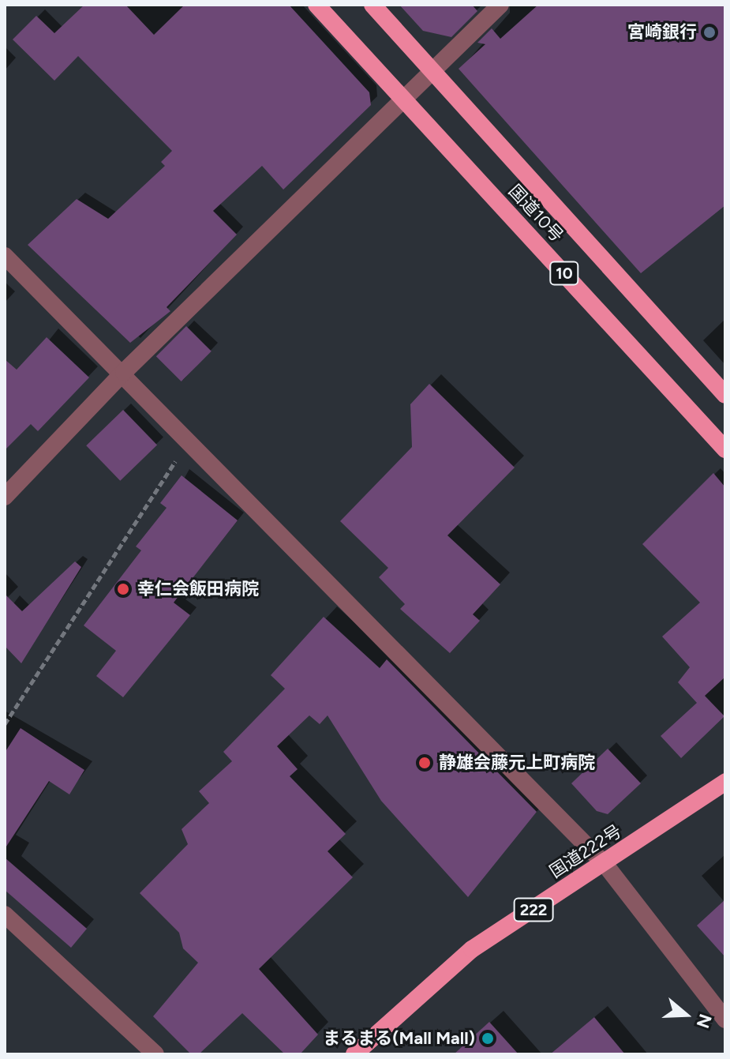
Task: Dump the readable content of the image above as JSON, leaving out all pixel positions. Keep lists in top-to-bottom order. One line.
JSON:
{"streets":{"highway":["国道10号","10","国道222号","222"]},"places":["宮崎銀行","幸仁会飯田病院","静雄会藤元上町病院","まるまる(Mall Mall)"],"north":"right"}
